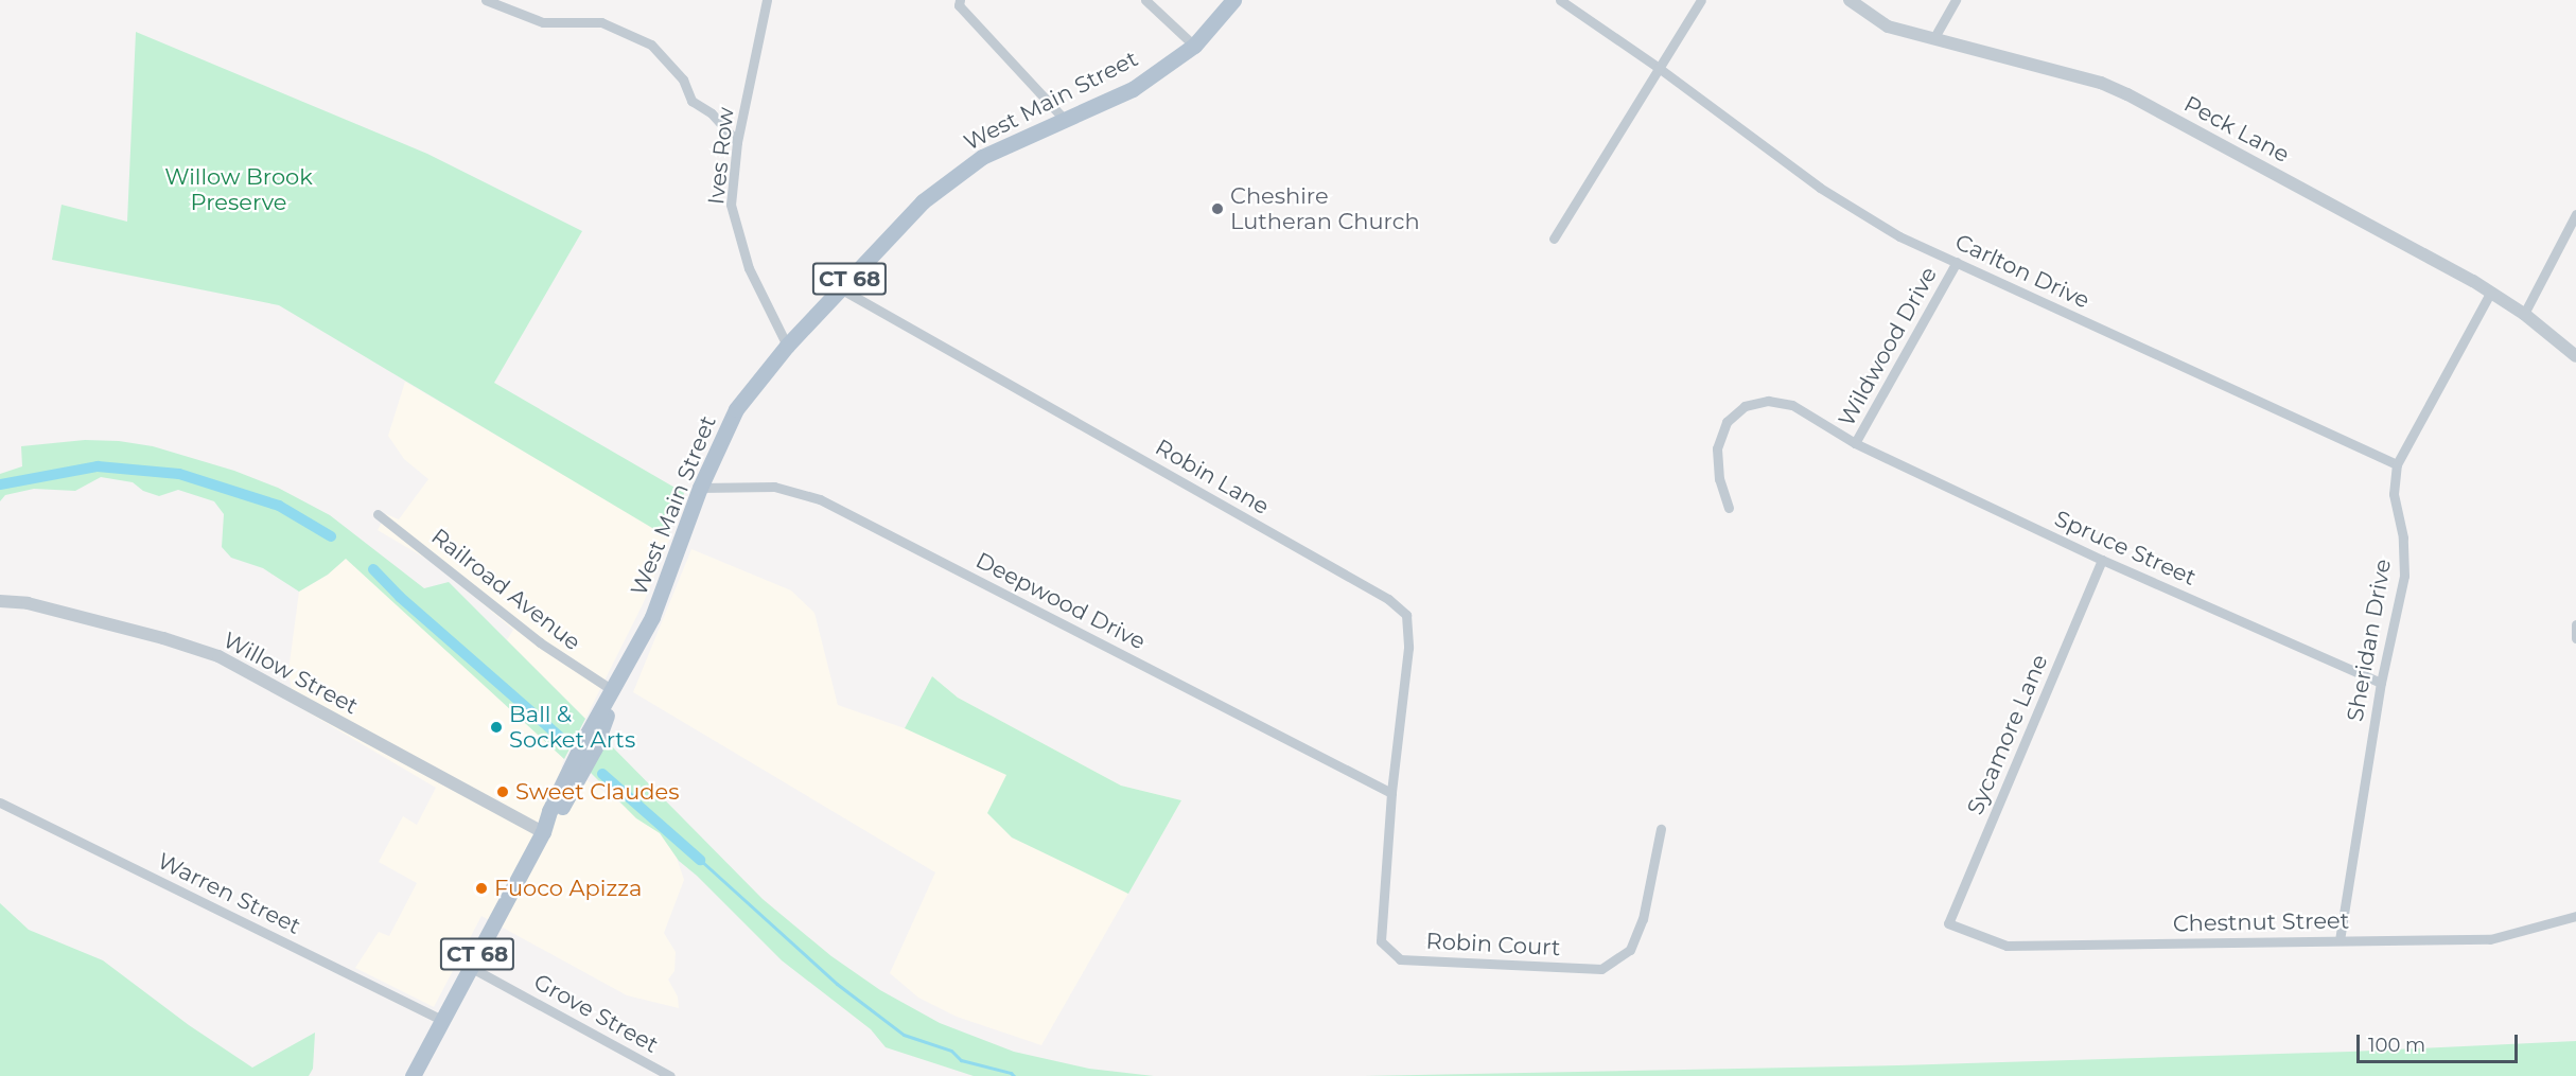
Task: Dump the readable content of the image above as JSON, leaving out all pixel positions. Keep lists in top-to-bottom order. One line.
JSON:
{"streets":{"main road":["West Main Street","CT 68"],"street":["Peck Lane","Ives Row","Carlton Drive","Wildwood Drive","Robin Lane","Spruce Street","Railroad Avenue","Deepwood Drive","Sheridan Drive","Willow Street","Sycamore Lane","Warren Street","Chestnut Street","Robin Court","Grove Street"]},"crossings":[["West Main Street","Ives Row"],["West Main Street","Robin Lane"],["West Main Street","Railroad Avenue"],["West Main Street","Deepwood Drive"],["West Main Street","Willow Street"],["West Main Street","Warren Street"],["West Main Street","Grove Street"],["Peck Lane","Sheridan Drive"],["Carlton Drive","Wildwood Drive"],["Carlton Drive","Sheridan Drive"],["Wildwood Drive","Spruce Street"],["Robin Lane","Deepwood Drive"],["Robin Lane","Robin Court"],["Spruce Street","Sheridan Drive"],["Spruce Street","Sycamore Lane"],["Deepwood Drive","Robin Court"],["Sheridan Drive","Chestnut Street"],["Sycamore Lane","Chestnut Street"]],"parks":["Willow Brook Preserve"],"places":["Cheshire Lutheran Church","Ball & Socket Arts","Sweet Claudes","Fuoco Apizza"],"scale_bar":"100 m"}
